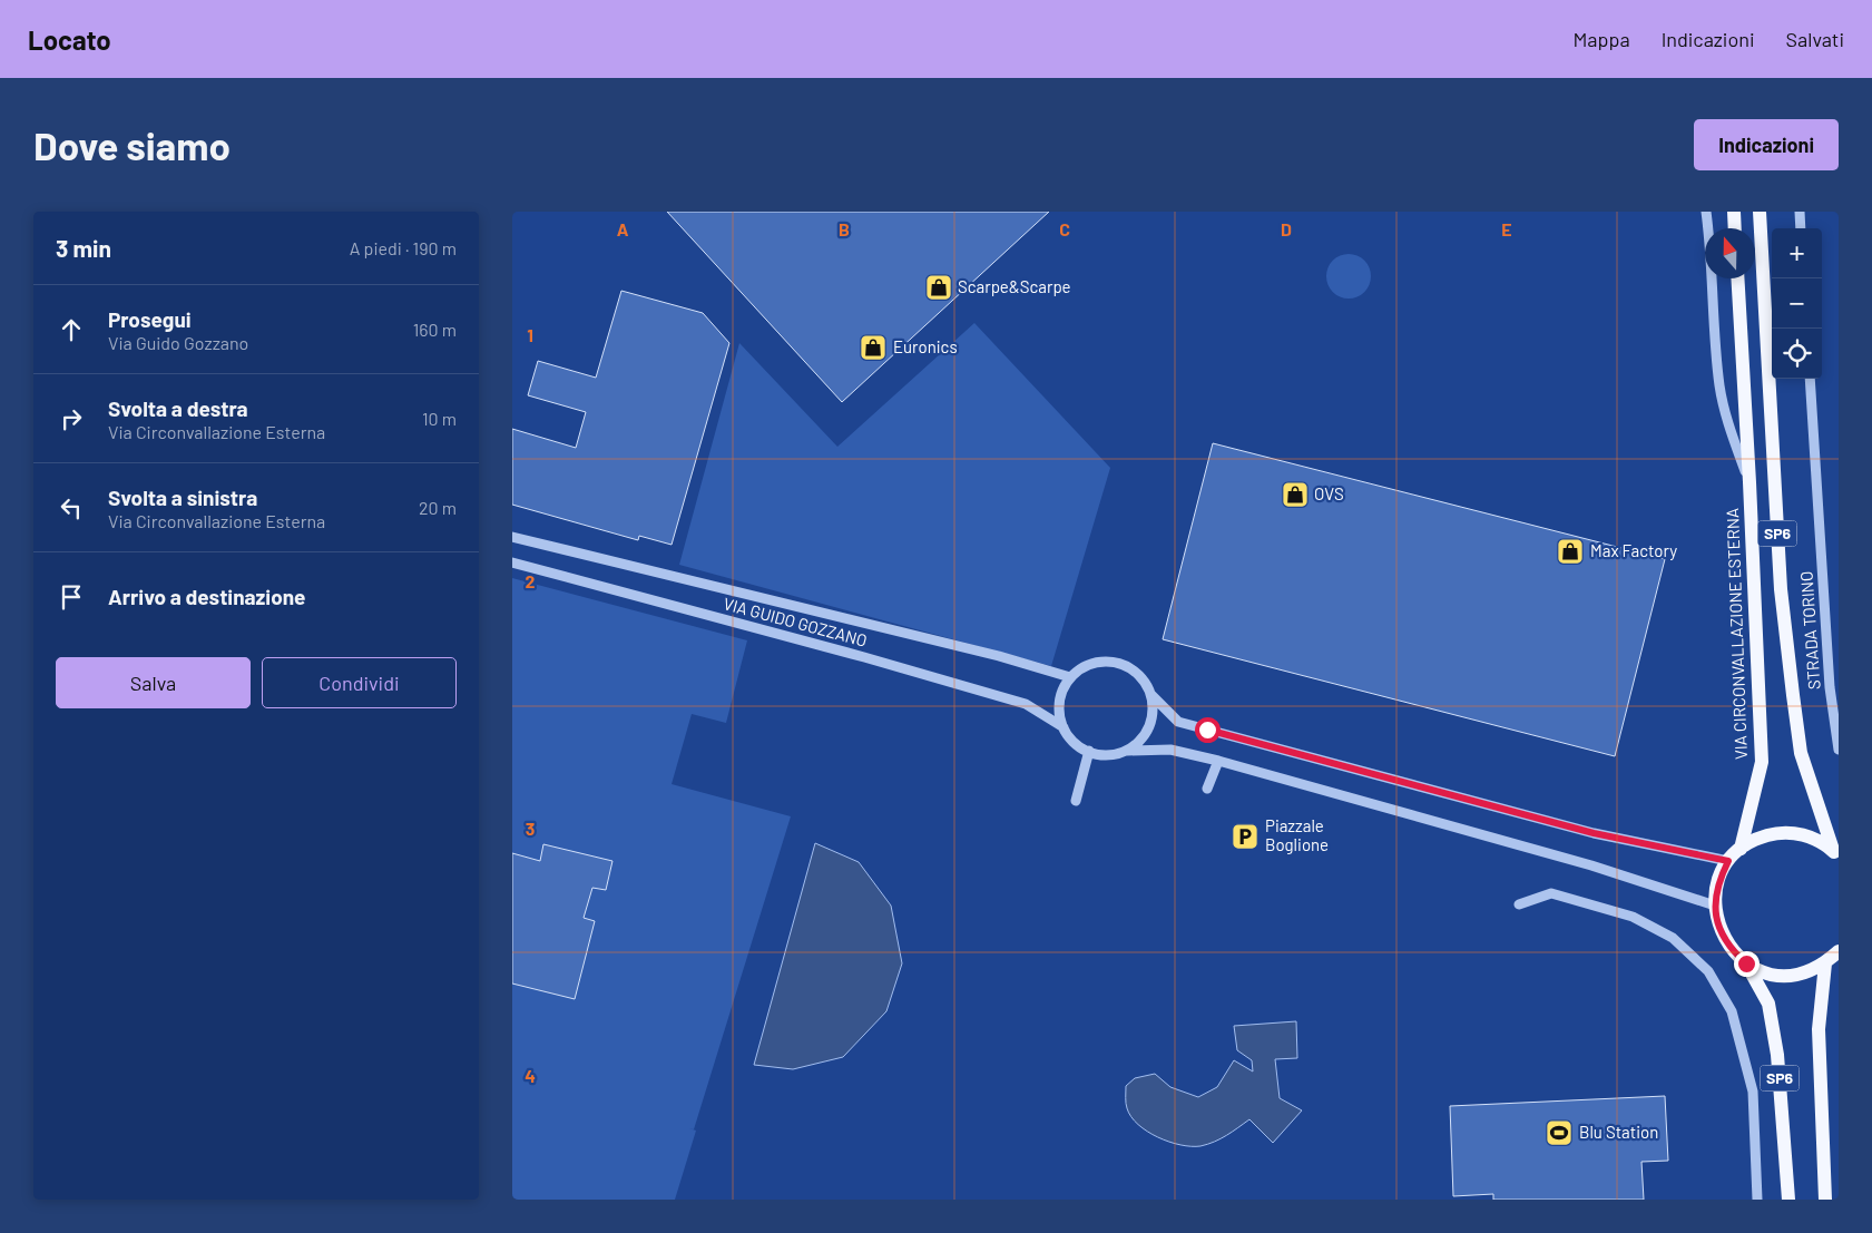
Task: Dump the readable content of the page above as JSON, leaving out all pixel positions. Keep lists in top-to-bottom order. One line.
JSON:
{"streets":{"main road":["SP6","VIA CIRCONVALLAZIONE ESTERNA"],"street":["VIA GUIDO GOZZANO","STRADA TORINO"]},"crossings":[["SP6","VIA CIRCONVALLAZIONE ESTERNA"]],"places":{"shop":["Scarpe&Scarpe","Euronics","OVS","Max Factory"],"parking":["Piazzale Boglione"],"sports":["Blu Station"]},"north":"top","page":{"header":"Locato","nav":["Mappa","Indicazioni","Salvati"],"buttons":["Indicazioni",["Salva","Condividi"]],"title":"Dove siamo","heading":["3 min","A piedi · 190 m"],"map_buttons":["+","−"],"list":[["Prosegui","Via Guido Gozzano","160 m"],["Svolta a destra","Via Circonvallazione Esterna","10 m"],["Svolta a sinistra","Via Circonvallazione Esterna","20 m"],"Arrivo a destinazione"]},"grid":{"columns":["A","B","C","D","E"],"rows":["1","2","3","4"]}}
